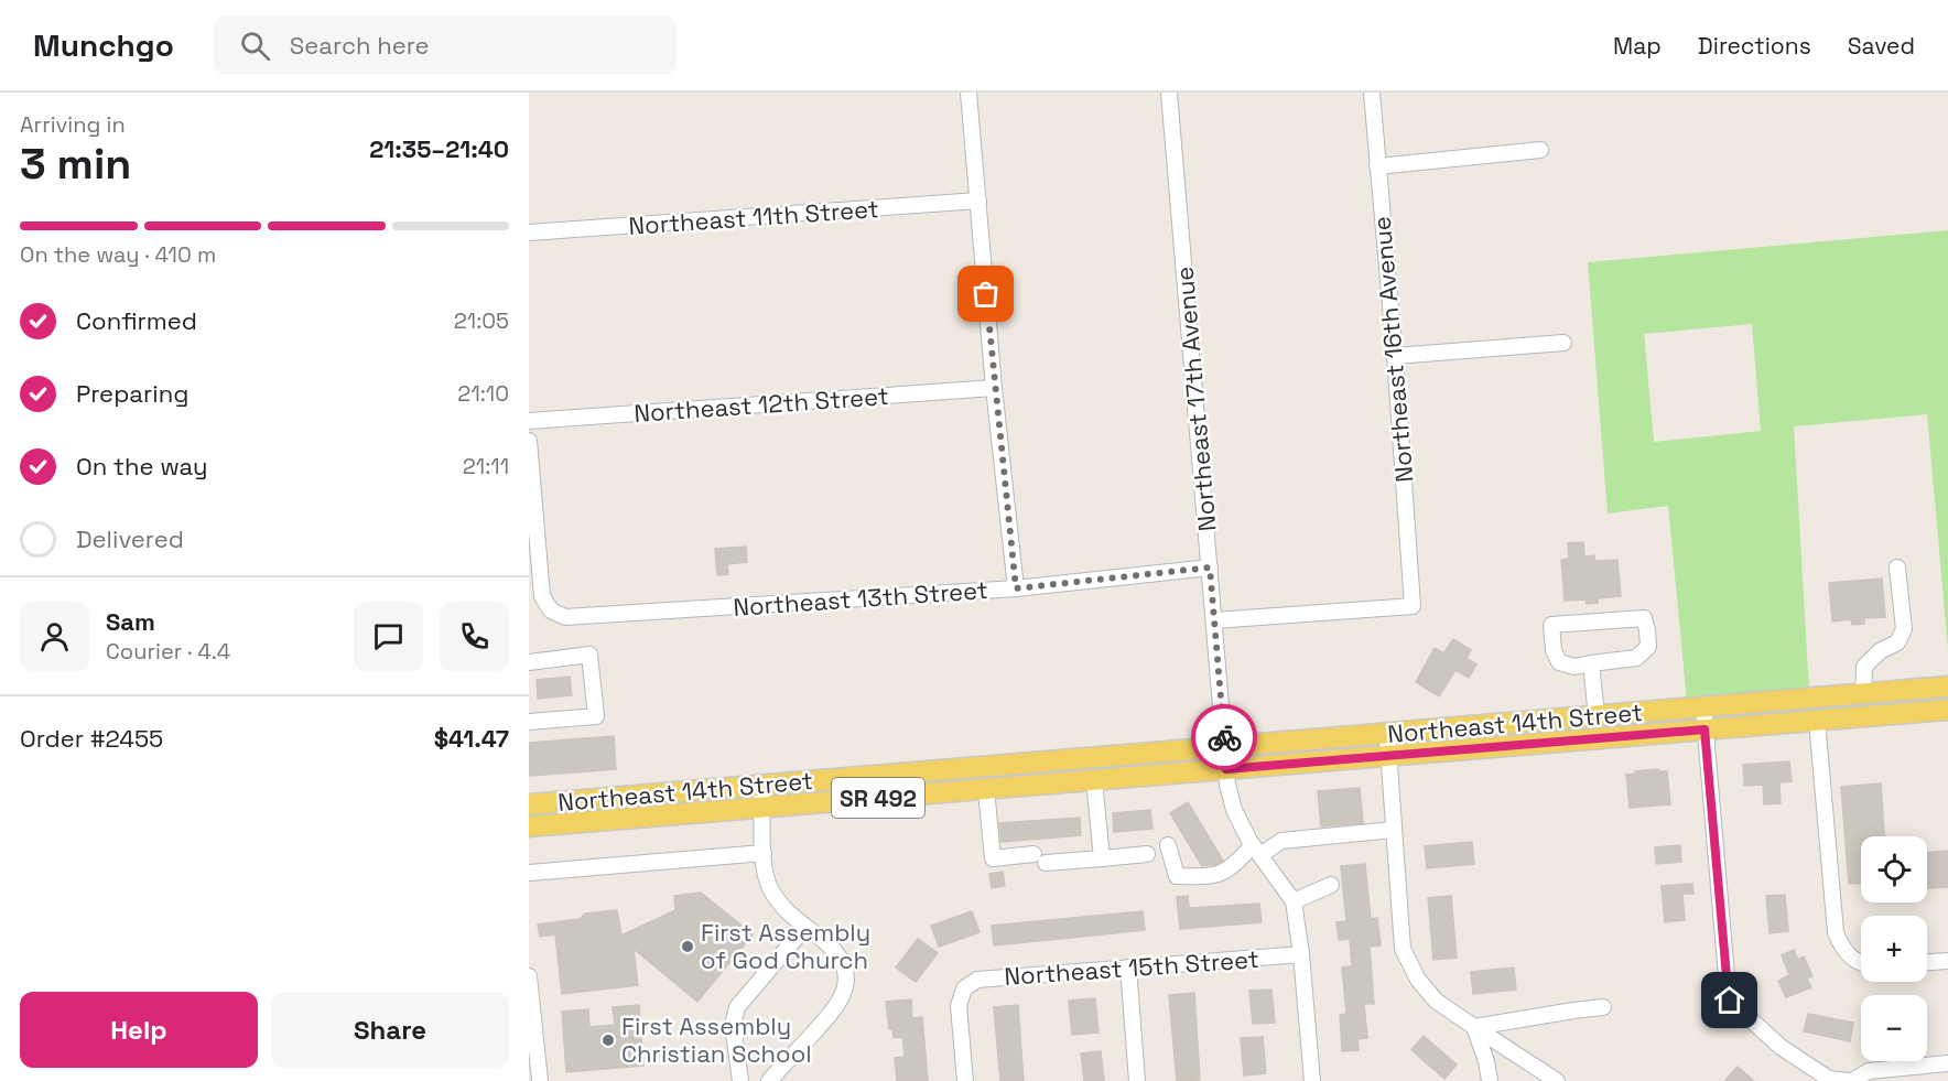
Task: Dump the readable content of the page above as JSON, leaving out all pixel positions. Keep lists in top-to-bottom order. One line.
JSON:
{"streets":{"main road":["Northeast 14th Street","SR 492"],"street":["Northeast 11th Street","Northeast 16th Avenue","Northeast 17th Avenue","Northeast 12th Street","Northeast 13th Street","Northeast 15th Street"]},"crossings":[["Northeast 16th Avenue","Northeast 17th Avenue"],["Northeast 17th Avenue","Northeast 13th Street"],["Northeast 17th Avenue","Northeast 14th Street"],["Northeast 17th Avenue","Northeast 15th Street"]],"places":["First Assembly of God Church","First Assembly Christian School"],"page":{"header":"Munchgo","search":"Search here","nav":["Map","Directions","Saved"],"heading":["3 min","Arriving in","21:35–21:40"],"panel":["Sam","Courier · 4.4","Order #2455","$41.47"],"bar":"On the way · 410 m","list":[["Confirmed","21:05"],["Preparing","21:10"],["On the way","21:11"],"Delivered"],"map_buttons":["+","−"],"buttons":["Help","Share"]}}
